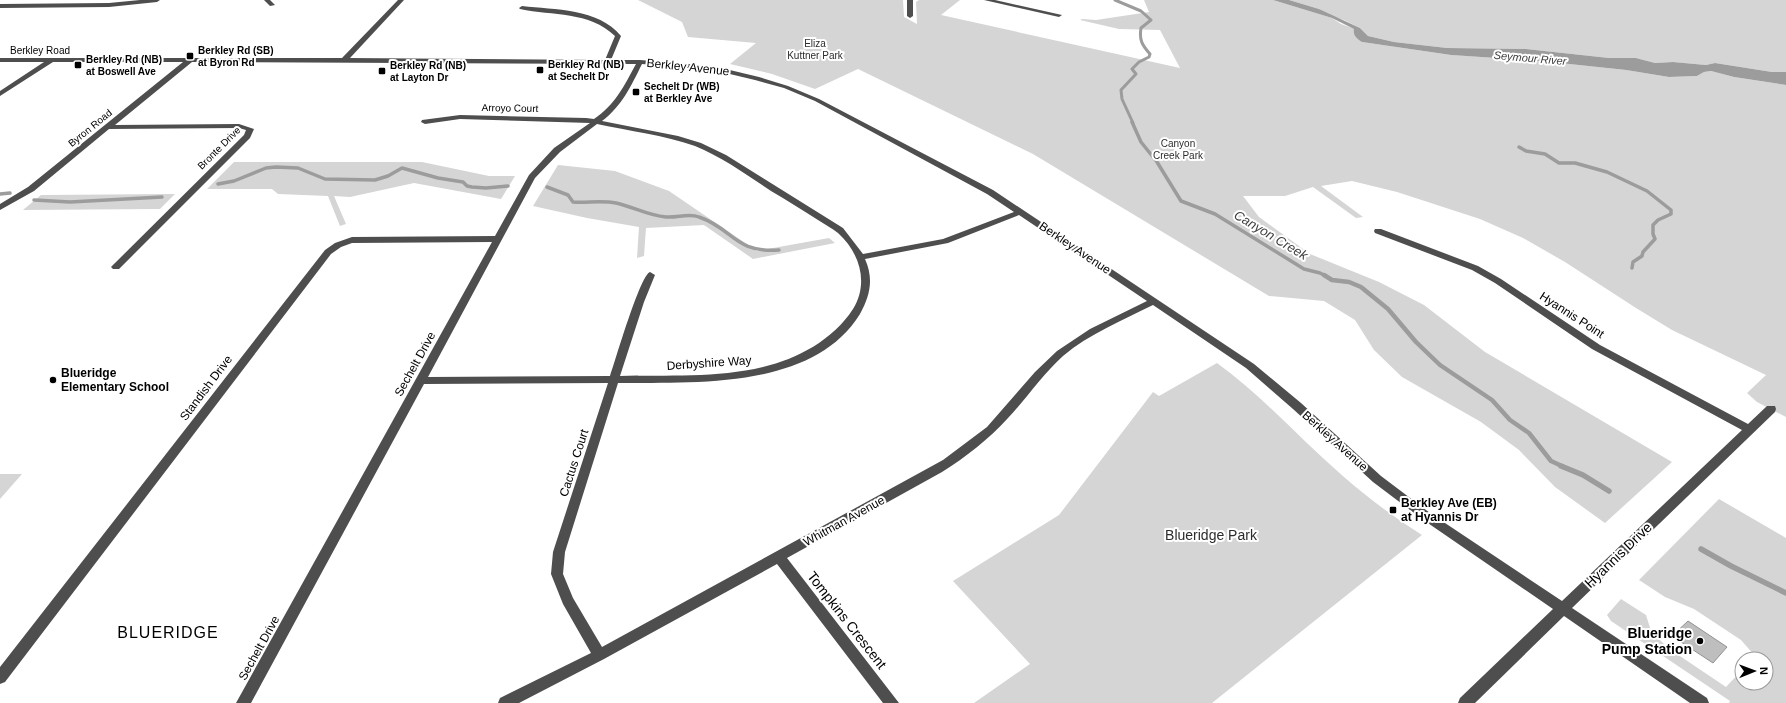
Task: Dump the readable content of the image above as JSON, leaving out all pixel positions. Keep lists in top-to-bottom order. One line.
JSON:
{"streets":{"street":["Berkley Road","Berkley Avenue","Arroyo Court","Byron Road","Bronte Drive","Hyannis Point","Derbyshire Way","Sechelt Drive","Standish Drive","Cactus Court","Whitman Avenue","Hyannis Drive","Tompkins Crescent"]},"crossings":[["Berkley Road","Berkley Avenue"],["Berkley Road","Byron Road"],["Berkley Avenue","Sechelt Drive"],["Berkley Avenue","Whitman Avenue"],["Berkley Avenue","Hyannis Drive"],["Arroyo Court","Derbyshire Way"],["Arroyo Court","Sechelt Drive"],["Byron Road","Bronte Drive"],["Hyannis Point","Hyannis Drive"],["Derbyshire Way","Sechelt Drive"],["Derbyshire Way","Cactus Court"],["Sechelt Drive","Standish Drive"],["Cactus Court","Whitman Avenue"],["Whitman Avenue","Tompkins Crescent"]],"districts":["BLUERIDGE"],"water":["Seymour River","Canyon Creek"],"parks":["Eliza Kuttner Park","Canyon Creek Park","Blueridge Park"],"places":{"transit":["Berkley Rd (SB) at Byron Rd","Berkley Rd (NB) at Boswell Ave","Berkley Rd (NB) at Sechelt Dr","Berkley Rd (NB) at Layton Dr","Sechelt Dr (WB) at Berkley Ave","Berkley Ave (EB) at Hyannis Dr"],"other":["Blueridge Elementary School","Blueridge Pump Station"]},"north":"right"}
